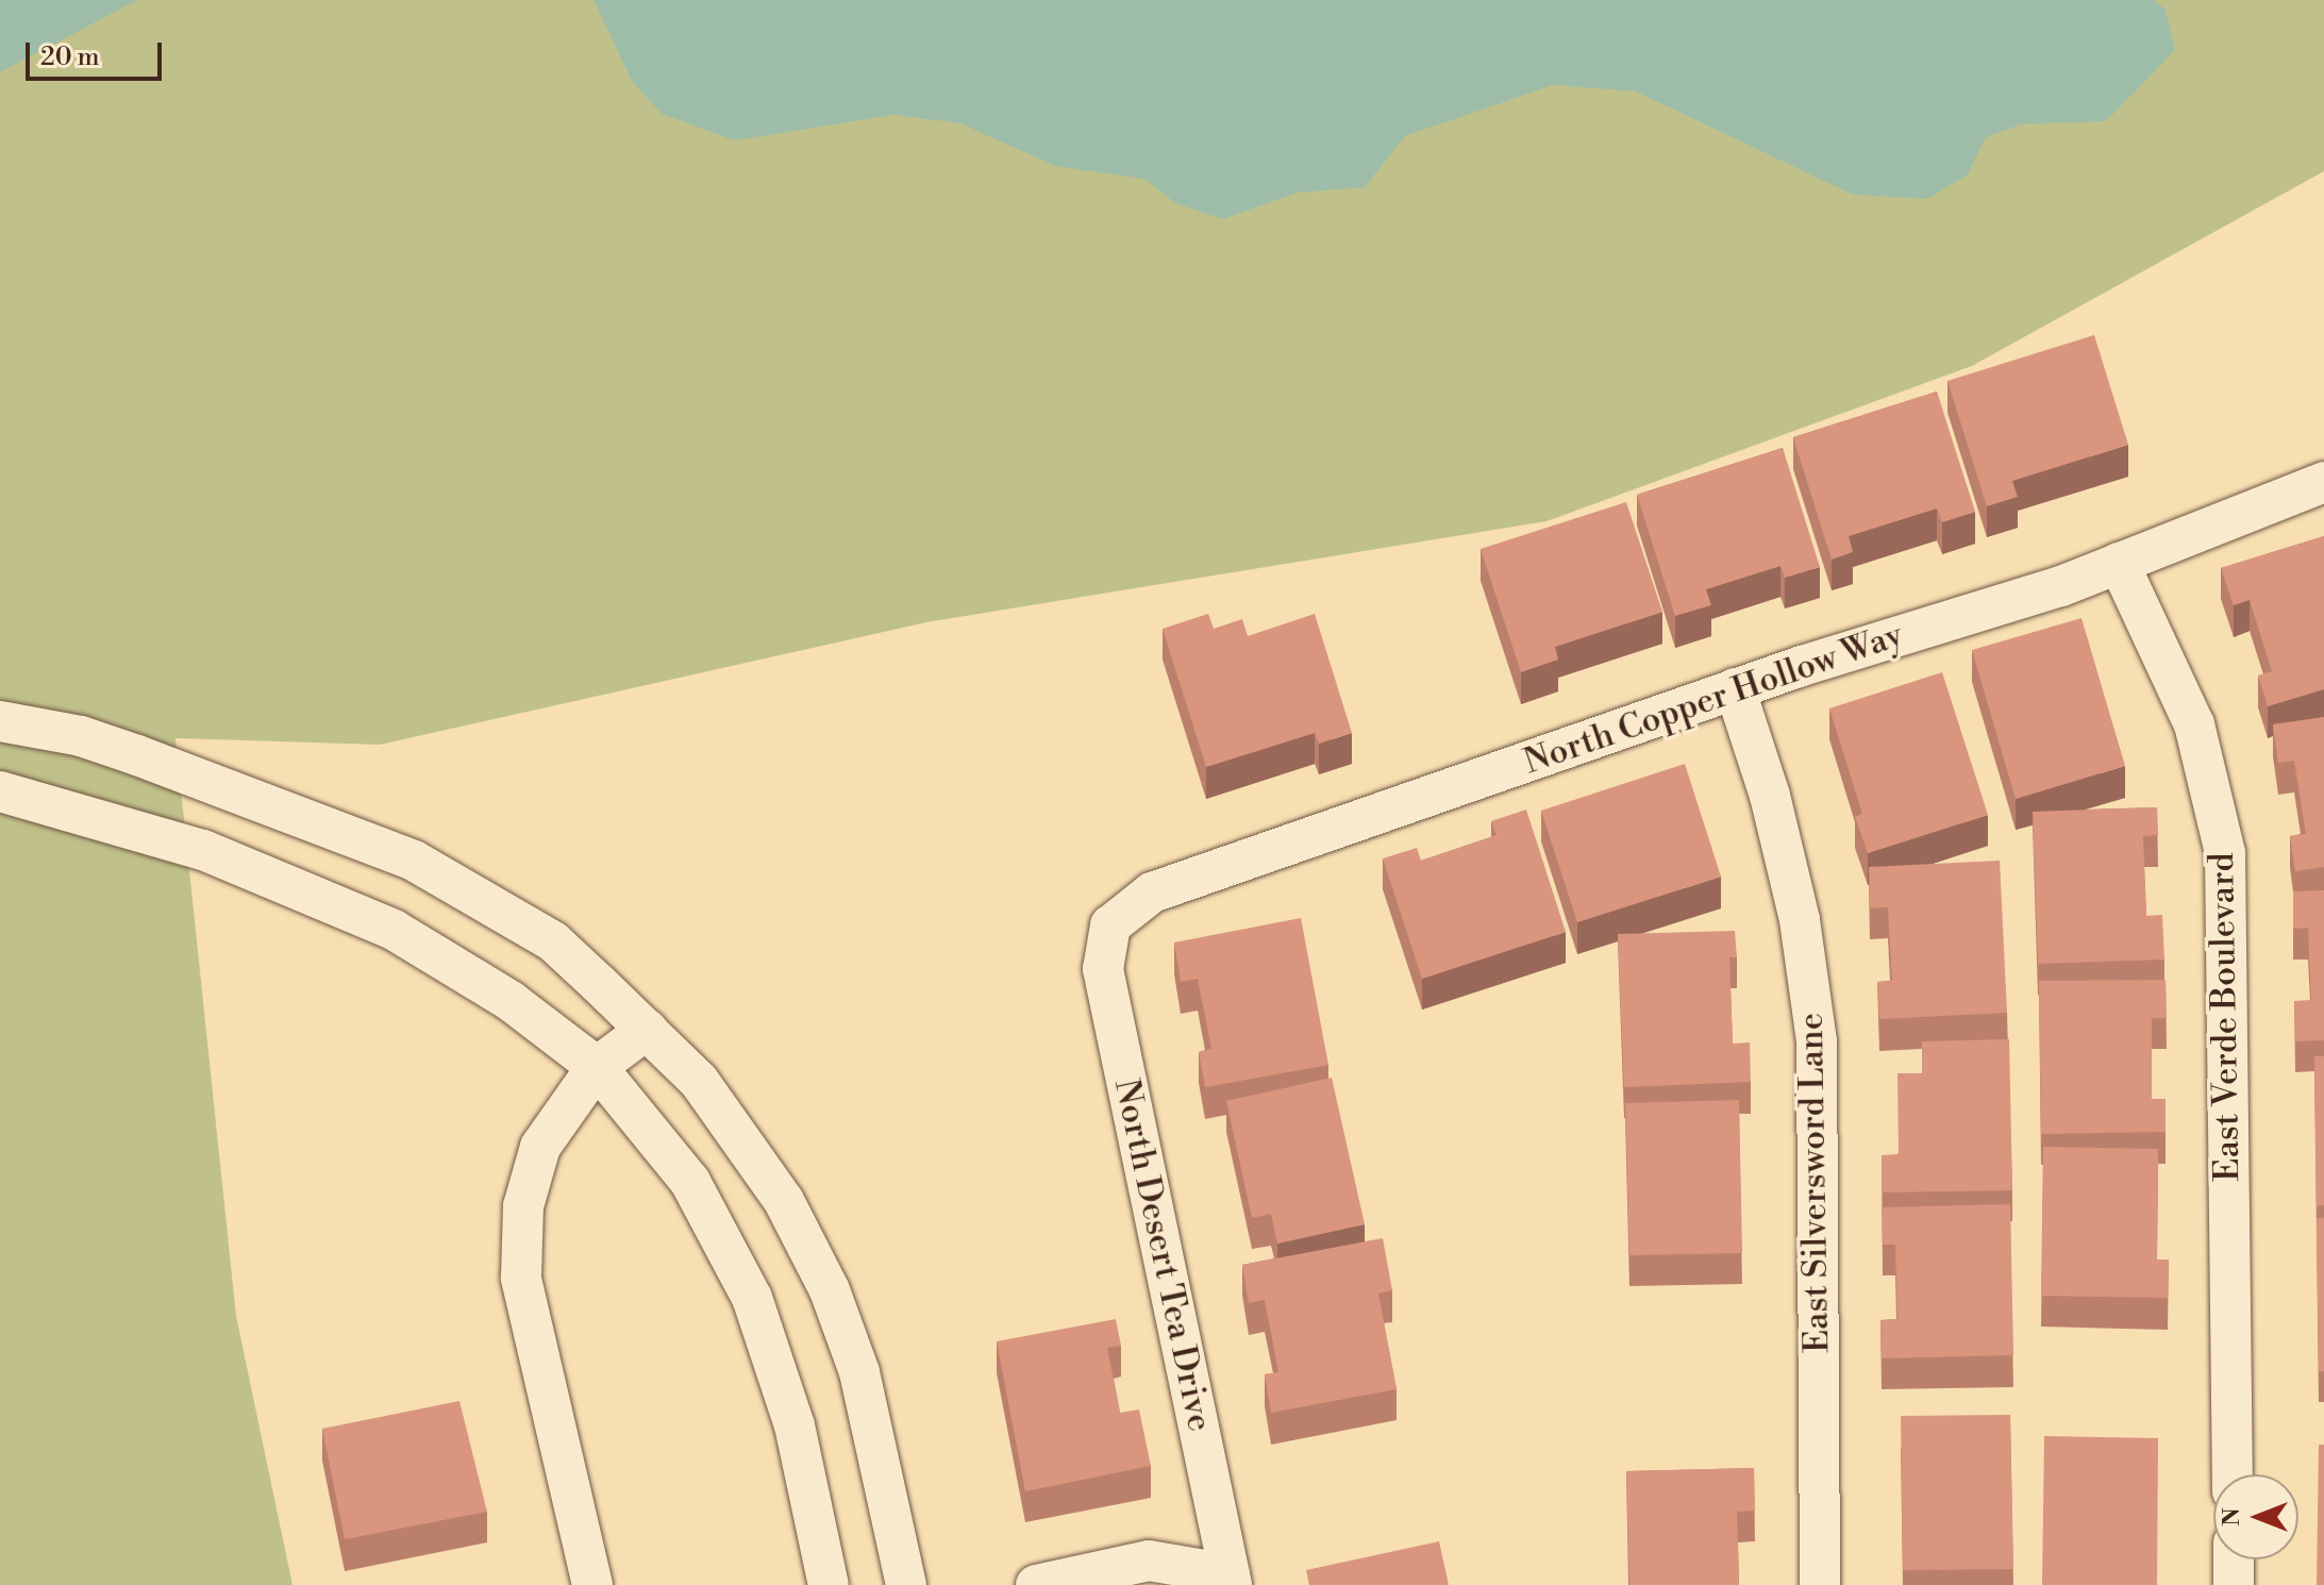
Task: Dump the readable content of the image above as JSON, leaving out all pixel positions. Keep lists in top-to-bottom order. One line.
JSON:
{"streets":{"street":["North Copper Hollow Way","East Verde Boulevard","East Silversword Lane","North Desert Tea Drive"]},"crossings":[["North Copper Hollow Way","East Verde Boulevard"],["North Copper Hollow Way","East Silversword Lane"],["North Copper Hollow Way","North Desert Tea Drive"]],"scale_bar":"20 m","north":"left"}
